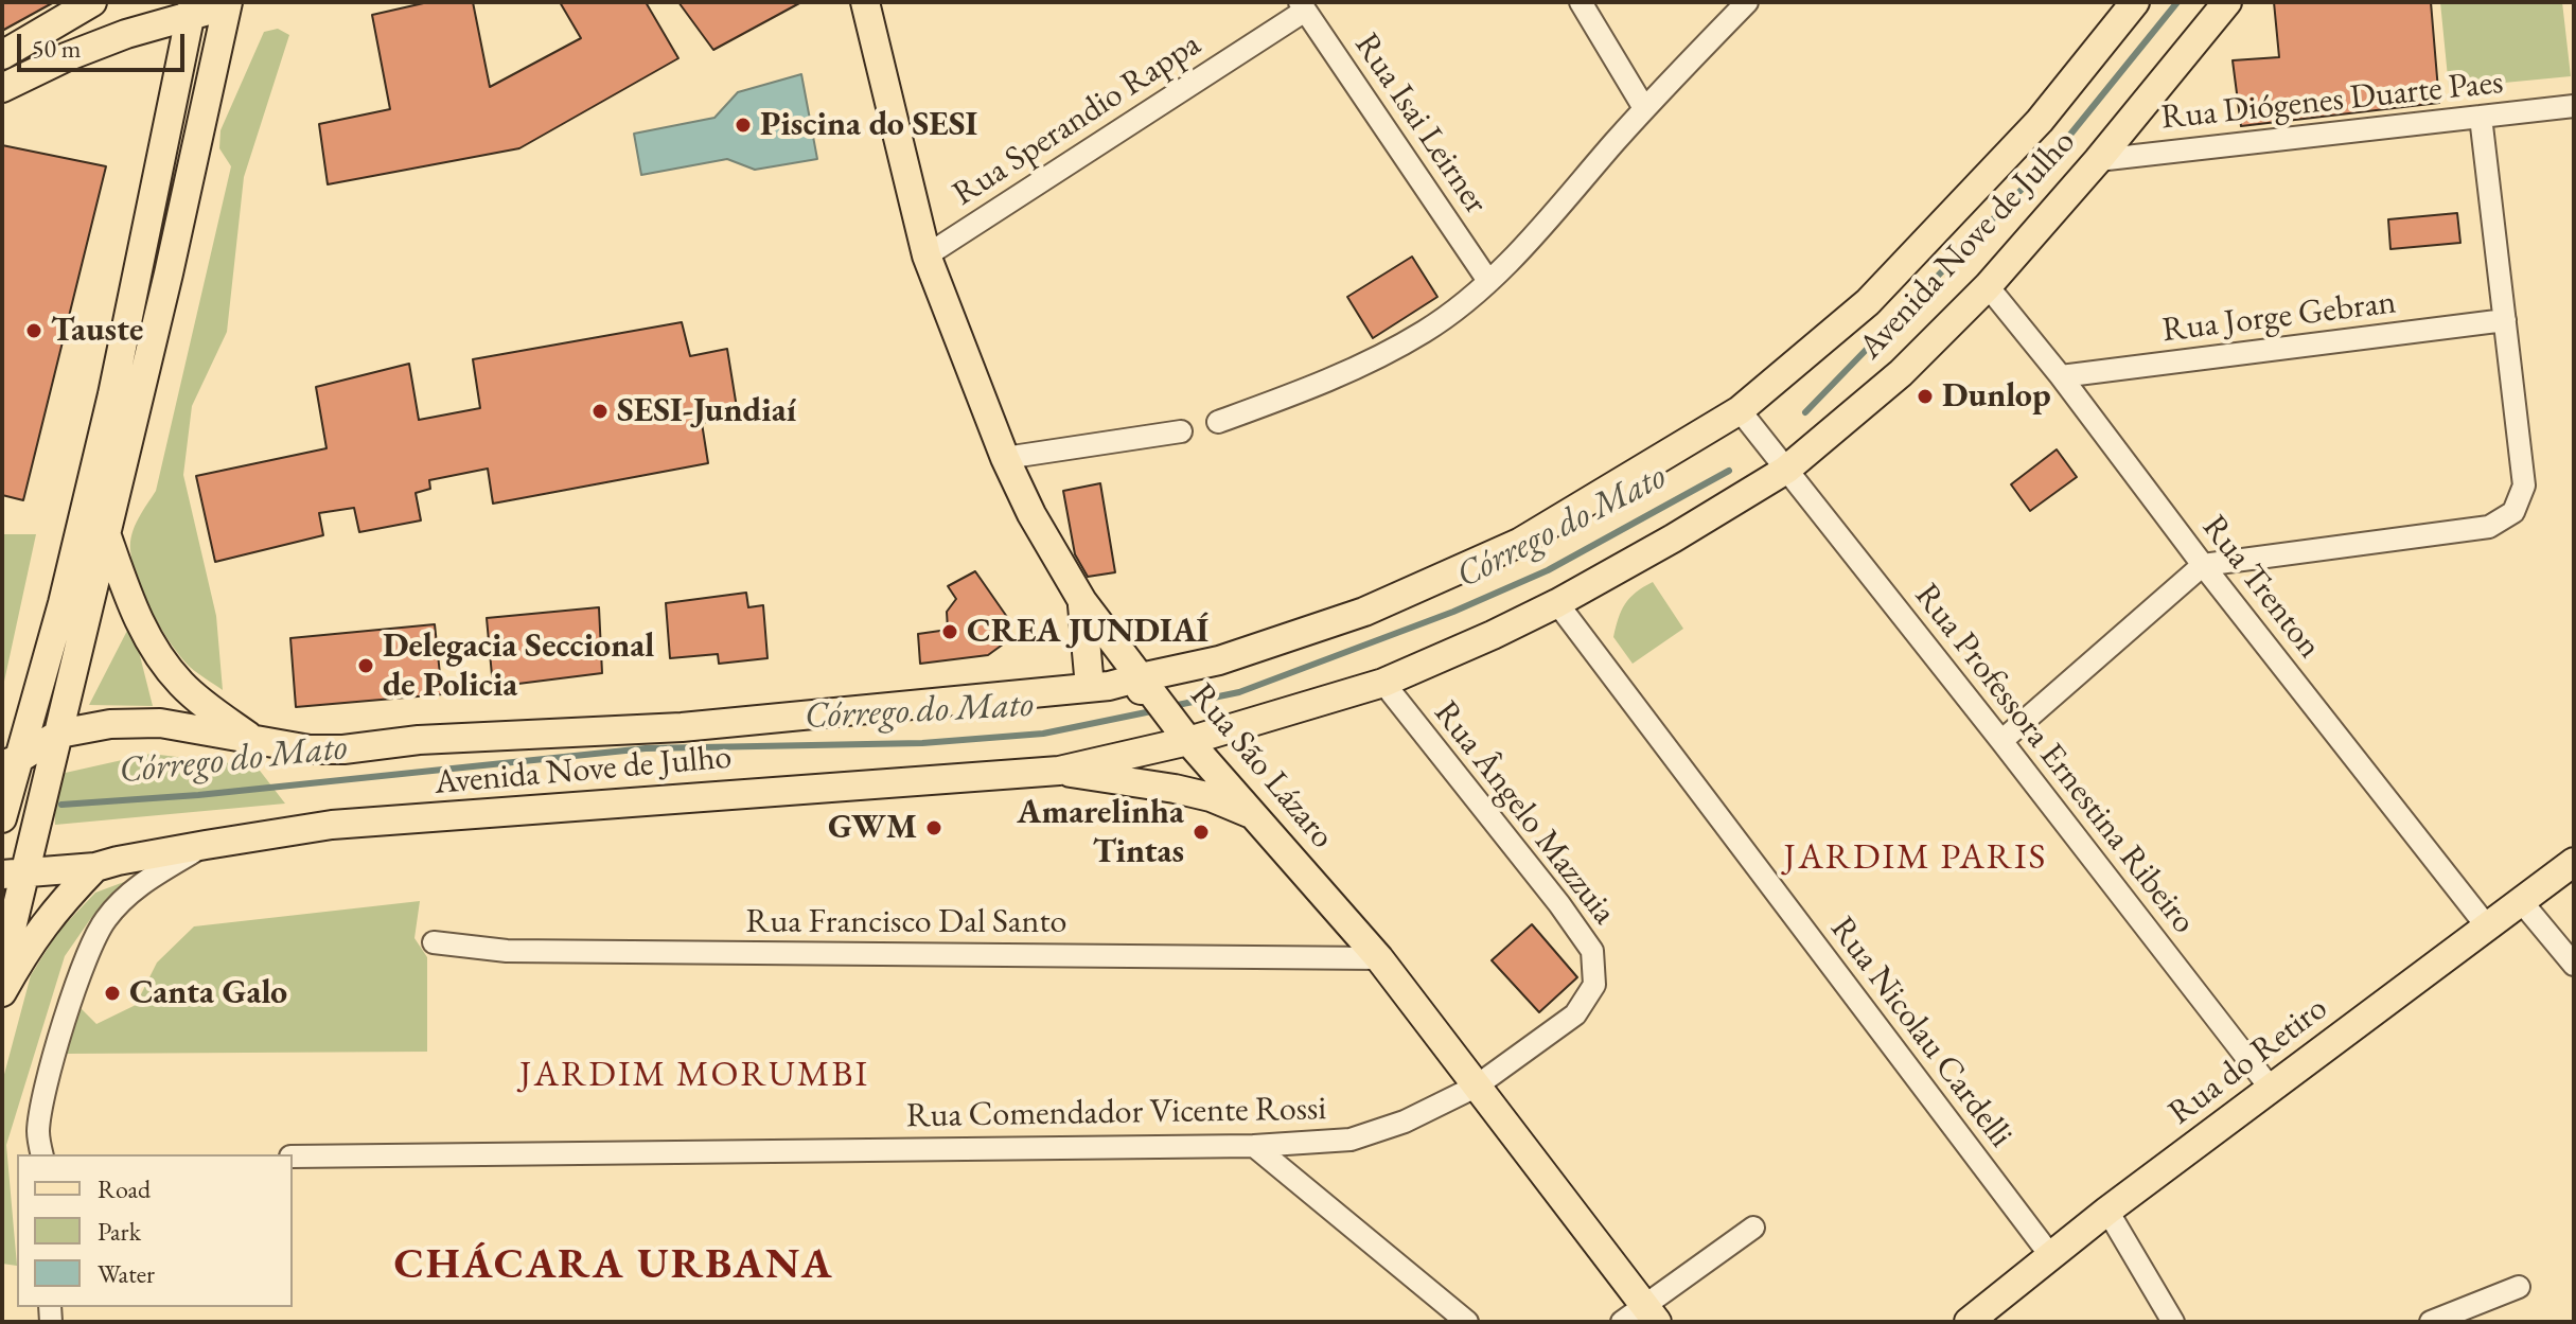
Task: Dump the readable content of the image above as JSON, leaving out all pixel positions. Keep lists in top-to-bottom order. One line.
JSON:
{"streets":{"main road":["Avenida Nove de Julho","Rua São Lázaro","Rua do Retiro"],"street":["Rua Diógenes Duarte Paes","Rua Sperandio Rappa","Rua Isai Leirner","Rua Jorge Gebran","Rua Trenton","Rua Professora Ernestina Ribeiro","Rua Ângelo Mazzuia","Rua Francisco Dal Santo","Rua Nicolau Cardelli","Rua Comendador Vicente Rossi"]},"crossings":[["Rua Diógenes Duarte Paes","Avenida Nove de Julho"],["Rua Sperandio Rappa","Rua Isai Leirner"],["Rua Sperandio Rappa","Rua São Lázaro"],["Avenida Nove de Julho","Rua Trenton"],["Avenida Nove de Julho","Rua Professora Ernestina Ribeiro"],["Avenida Nove de Julho","Rua São Lázaro"],["Avenida Nove de Julho","Rua Ângelo Mazzuia"],["Avenida Nove de Julho","Rua Nicolau Cardelli"],["Rua Jorge Gebran","Rua Trenton"],["Rua Trenton","Rua do Retiro"],["Rua Professora Ernestina Ribeiro","Rua do Retiro"],["Rua São Lázaro","Rua Ângelo Mazzuia"],["Rua São Lázaro","Rua Francisco Dal Santo"],["Rua São Lázaro","Rua Comendador Vicente Rossi"],["Rua Ângelo Mazzuia","Rua Comendador Vicente Rossi"],["Rua Nicolau Cardelli","Rua do Retiro"]],"districts":["JARDIM PARIS","JARDIM MORUMBI","CHÁCARA URBANA"],"water":["Córrego do Mato"],"places":["Piscina do SESI","Tauste","Dunlop","SESI-Jundiaí","CREA JUNDIAÍ","Delegacia Seccional de Policia","GWM","Amarelinha Tintas","Canta Galo"],"legend":["Road","Park","Water"],"scale_bar":"50 m"}
